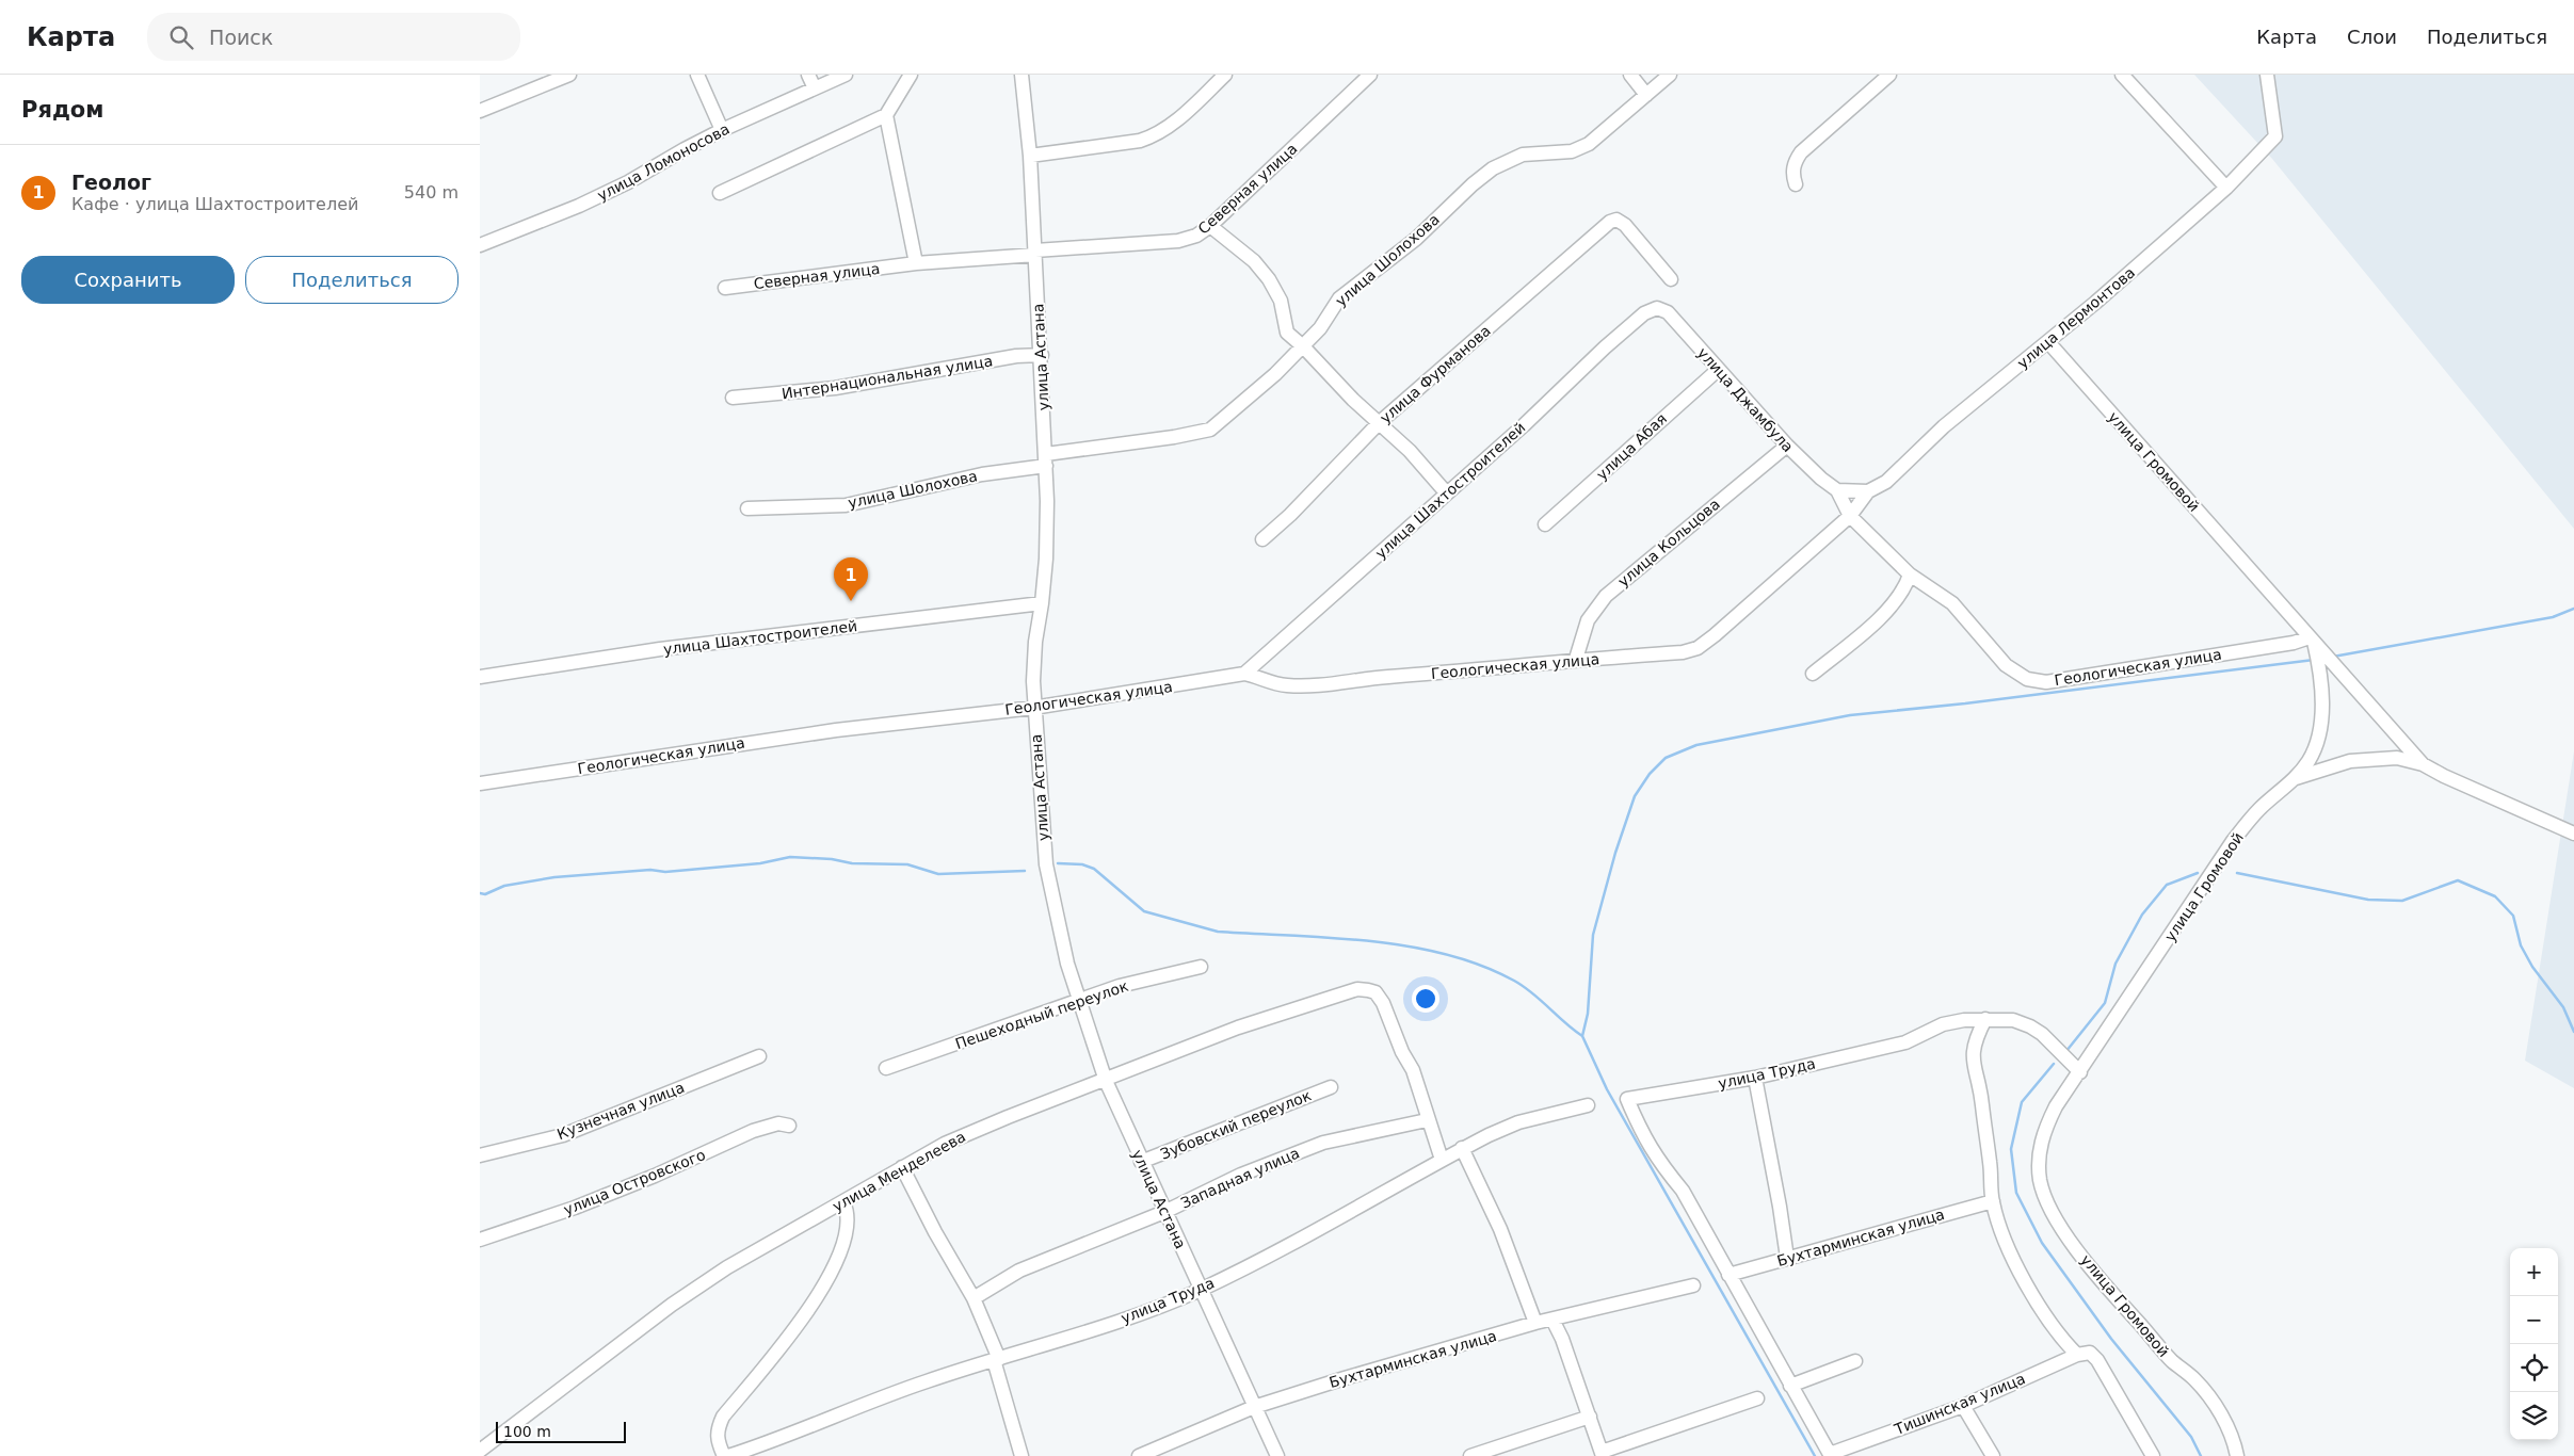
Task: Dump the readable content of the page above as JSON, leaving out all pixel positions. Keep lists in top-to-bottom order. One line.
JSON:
{"streets":{"street":["улица Ломоносова","Северная улица","улица Шолохова","улица Лермонтова","улица Астана","улица Фурманова","Интернациональная улица","улица Джамбула","улица Абая","улица Громовой","улица Шахтостроителей","улица Кольцова","Геологическая улица","Пешеходный переулок","улица Труда","Кузнечная улица","Зубовский переулок","улица Менделеева","Западная улица","улица Островского","Бухтарминская улица","Тишинская улица"]},"crossings":[["Северная улица","улица Астана"],["улица Шолохова","улица Астана"],["улица Лермонтова","улица Джамбула"],["улица Лермонтова","улица Громовой"],["улица Лермонтова","Геологическая улица"],["улица Астана","Интернациональная улица"],["улица Астана","улица Шахтостроителей"],["улица Астана","Геологическая улица"],["улица Астана","Пешеходный переулок"],["улица Астана","улица Труда"],["улица Астана","Зубовский переулок"],["улица Астана","улица Менделеева"],["улица Астана","Западная улица"],["улица Астана","Бухтарминская улица"],["улица Джамбула","улица Абая"],["улица Джамбула","улица Шахтостроителей"],["улица Джамбула","улица Кольцова"],["улица Джамбула","Геологическая улица"],["улица Громовой","Геологическая улица"],["улица Громовой","улица Труда"],["улица Шахтостроителей","Геологическая улица"],["улица Кольцова","Геологическая улица"],["улица Труда","Бухтарминская улица"],["улица Менделеева","Западная улица"]],"scale_bar":"100 m","page":{"header":"Карта","search":"Поиск","nav":["Карта","Слои","Поделиться"],"heading":"Рядом","list":[{"mark":"1","name":"Геолог","note":"Кафе · улица Шахтостроителей","value":"540 m"}],"buttons":["Сохранить","Поделиться"],"pins":"1","map_buttons":["+","−"],"scale":"100 m"}}
